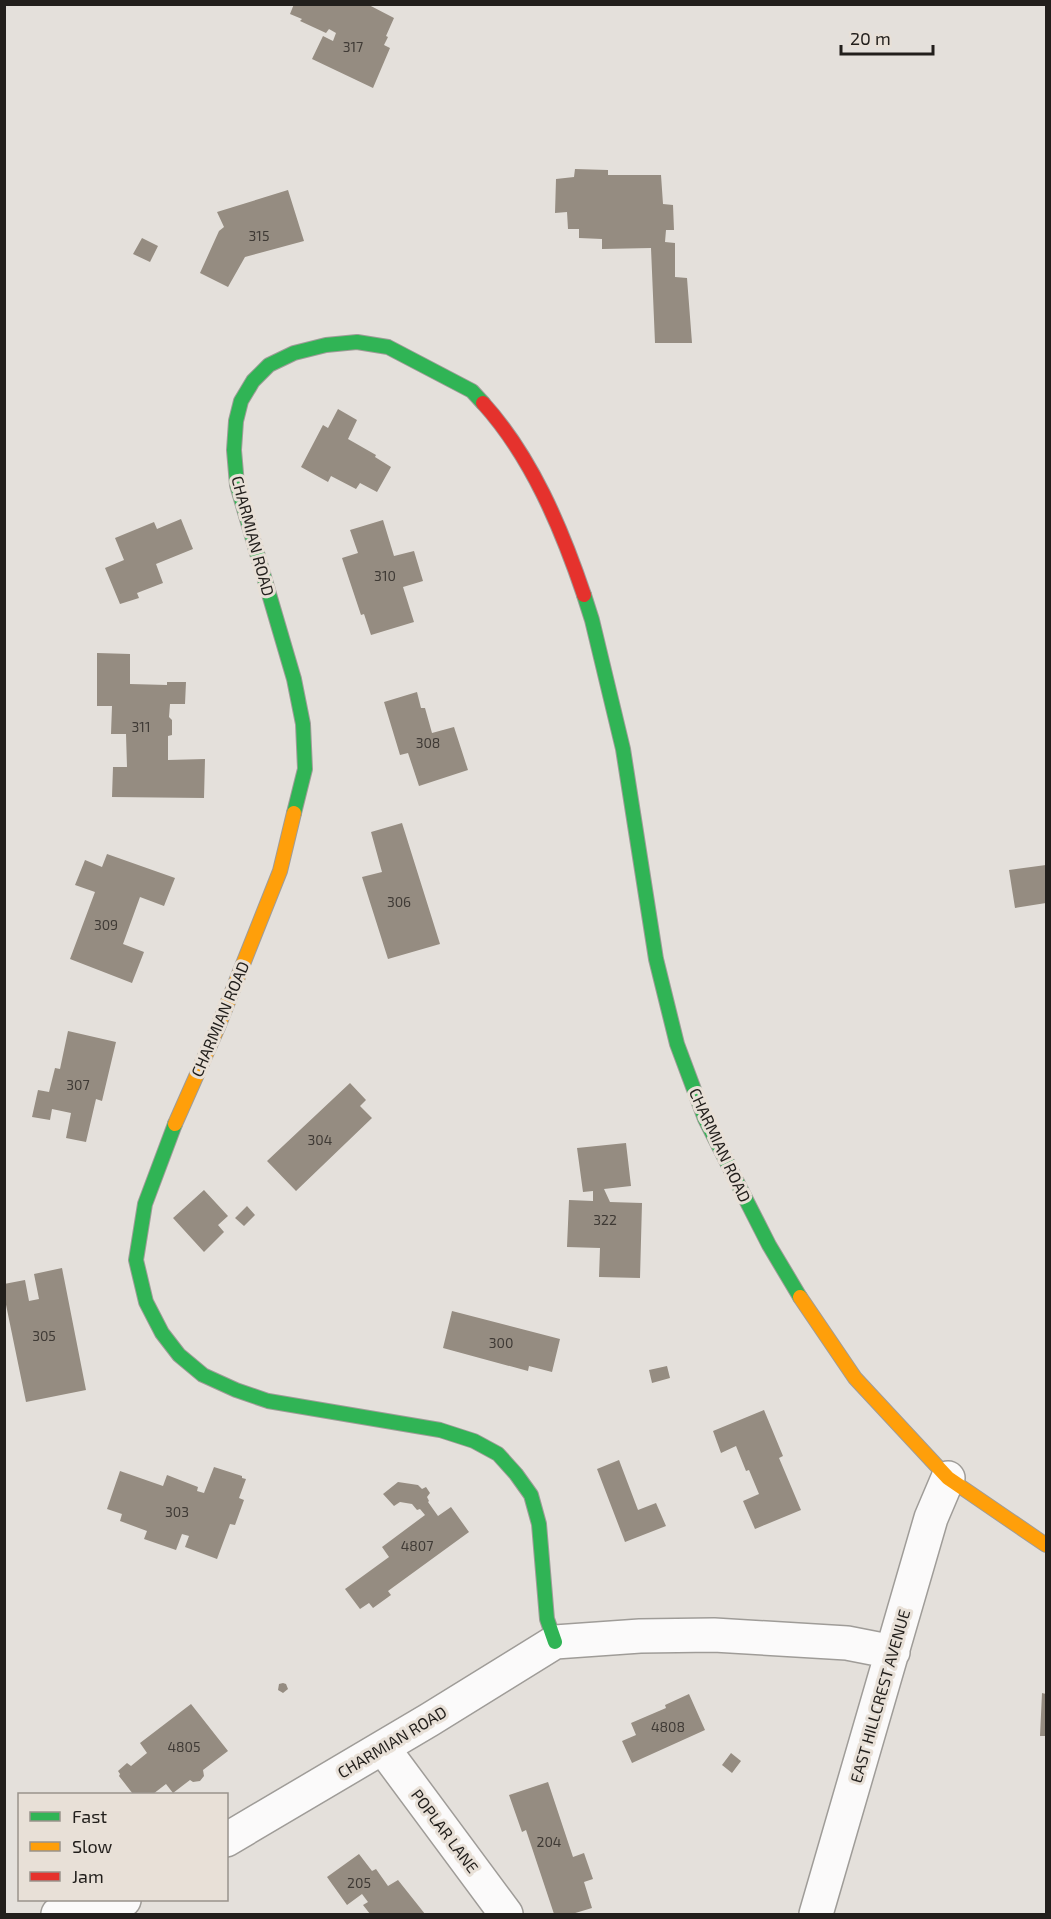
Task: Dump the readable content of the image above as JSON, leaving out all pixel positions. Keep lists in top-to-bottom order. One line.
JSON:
{"streets":{"street":["CHARMIAN ROAD","EAST HILLCREST AVENUE","POPLAR LANE"]},"crossings":[["CHARMIAN ROAD","EAST HILLCREST AVENUE"],["CHARMIAN ROAD","POPLAR LANE"]],"house_numbers":["317","315","310","311","308","306","309","307","304","322","305","300","303","4807","4808","4805","204","205"],"legend":["Fast","Slow","Jam"],"scale_bar":"20 m"}
